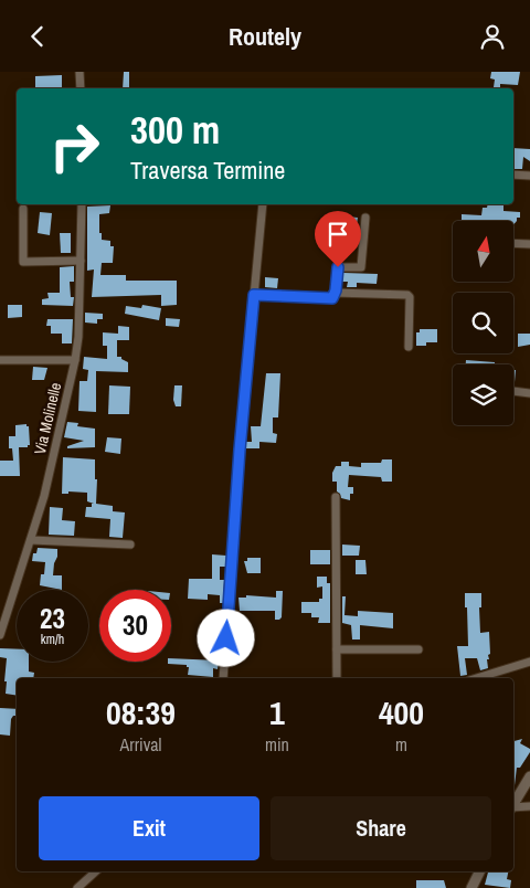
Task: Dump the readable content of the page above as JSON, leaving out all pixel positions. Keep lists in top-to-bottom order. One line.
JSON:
{"streets":{"street":["Via Molinelle"]},"north":"top","page":{"header":"Routely","turn":["300 m","Traversa Termine"],"speed":"23 km/h","limit":"30","eta":["08:39","Arrival","1","min","400","m"],"buttons":["Exit","Share"]}}
